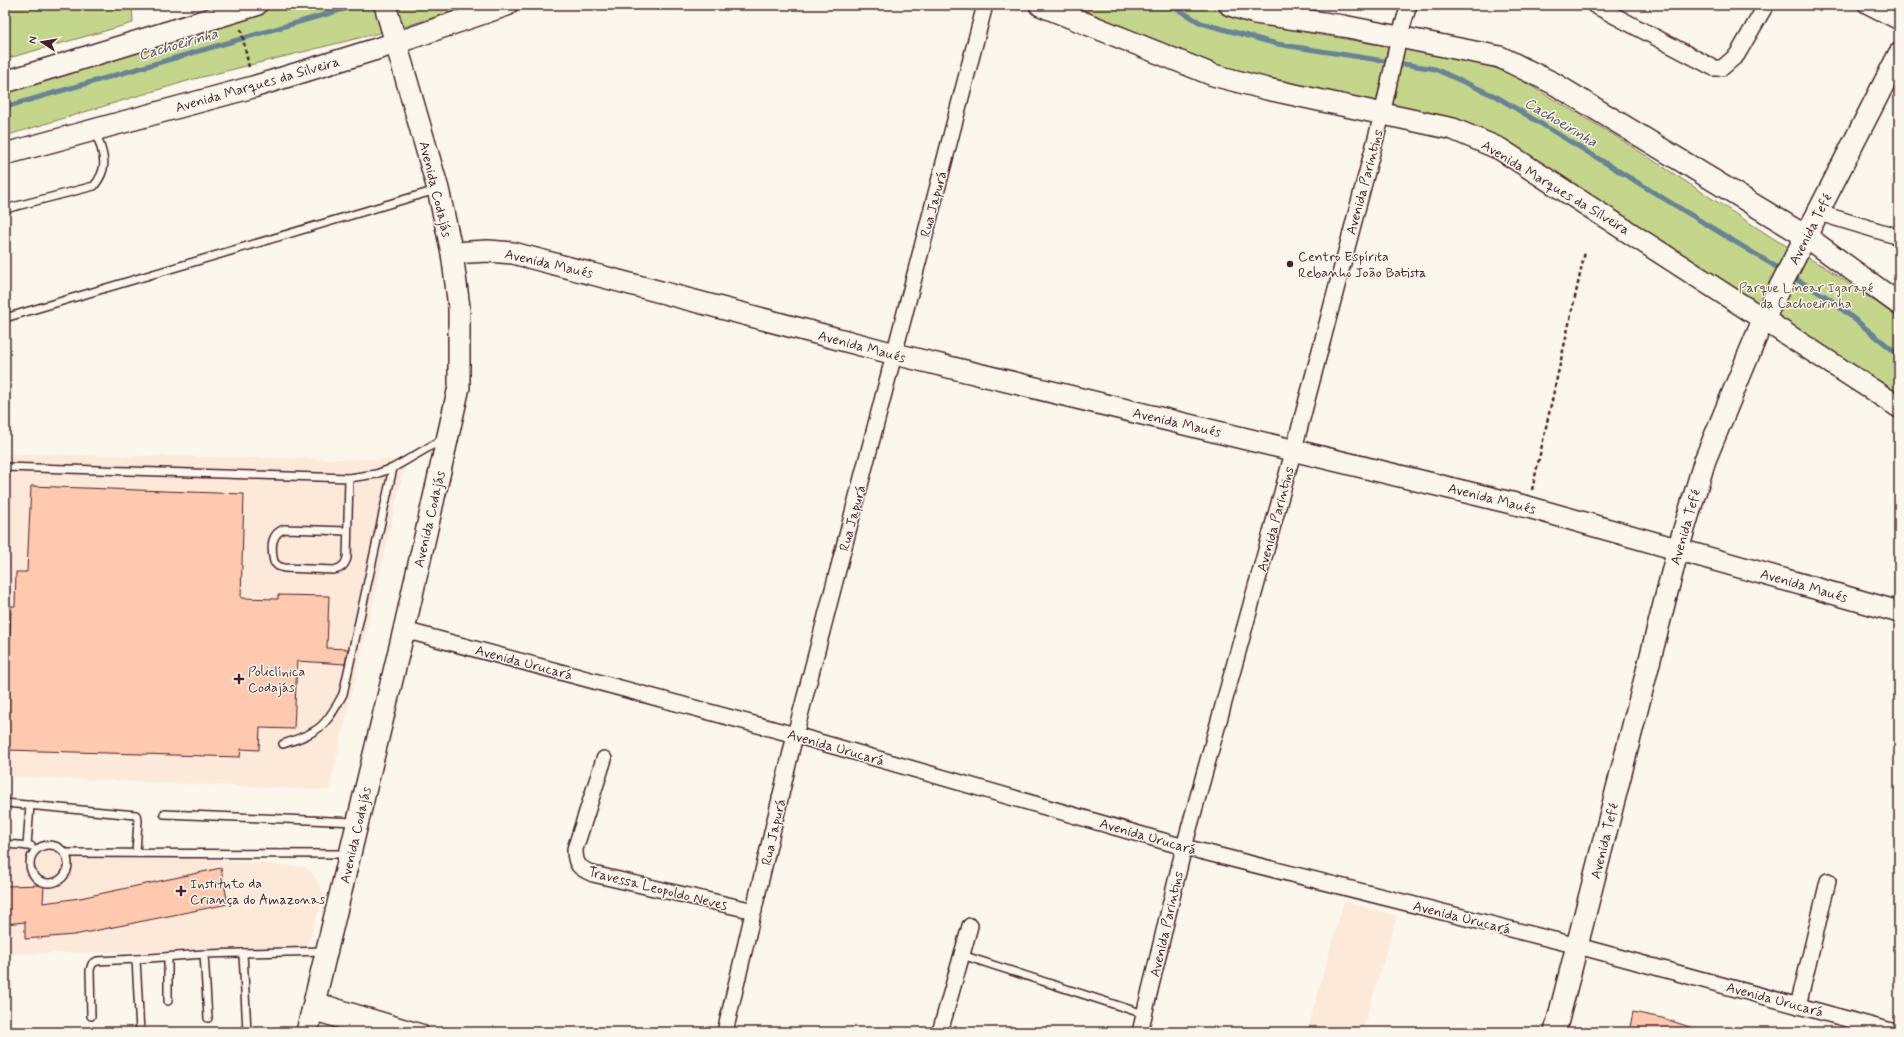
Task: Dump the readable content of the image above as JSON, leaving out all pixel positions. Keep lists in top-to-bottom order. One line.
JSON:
{"streets":{"street":["Avenida Marques da Silveira","Avenida Parintins","Avenida Codajás","Rua Japurá","Avenida Tefé","Avenida Maués","Avenida Urucará","Travessa Leopoldo Neves"]},"crossings":[["Avenida Marques da Silveira","Avenida Parintins"],["Avenida Marques da Silveira","Avenida Codajás"],["Avenida Marques da Silveira","Avenida Tefé"],["Avenida Parintins","Avenida Maués"],["Avenida Parintins","Avenida Urucará"],["Avenida Codajás","Avenida Maués"],["Avenida Codajás","Avenida Urucará"],["Rua Japurá","Avenida Maués"],["Rua Japurá","Avenida Urucará"],["Rua Japurá","Travessa Leopoldo Neves"],["Avenida Tefé","Avenida Maués"],["Avenida Tefé","Avenida Urucará"]],"water":["Cachoeirinha"],"parks":["Parque Linear Igarapé da Cachoeirinha"],"places":{"other":["Centro Espírita Rebanho João Batista"],"health":["Policlínica Codajás","Instituto da Criança do Amazonas"]},"north":"left"}
